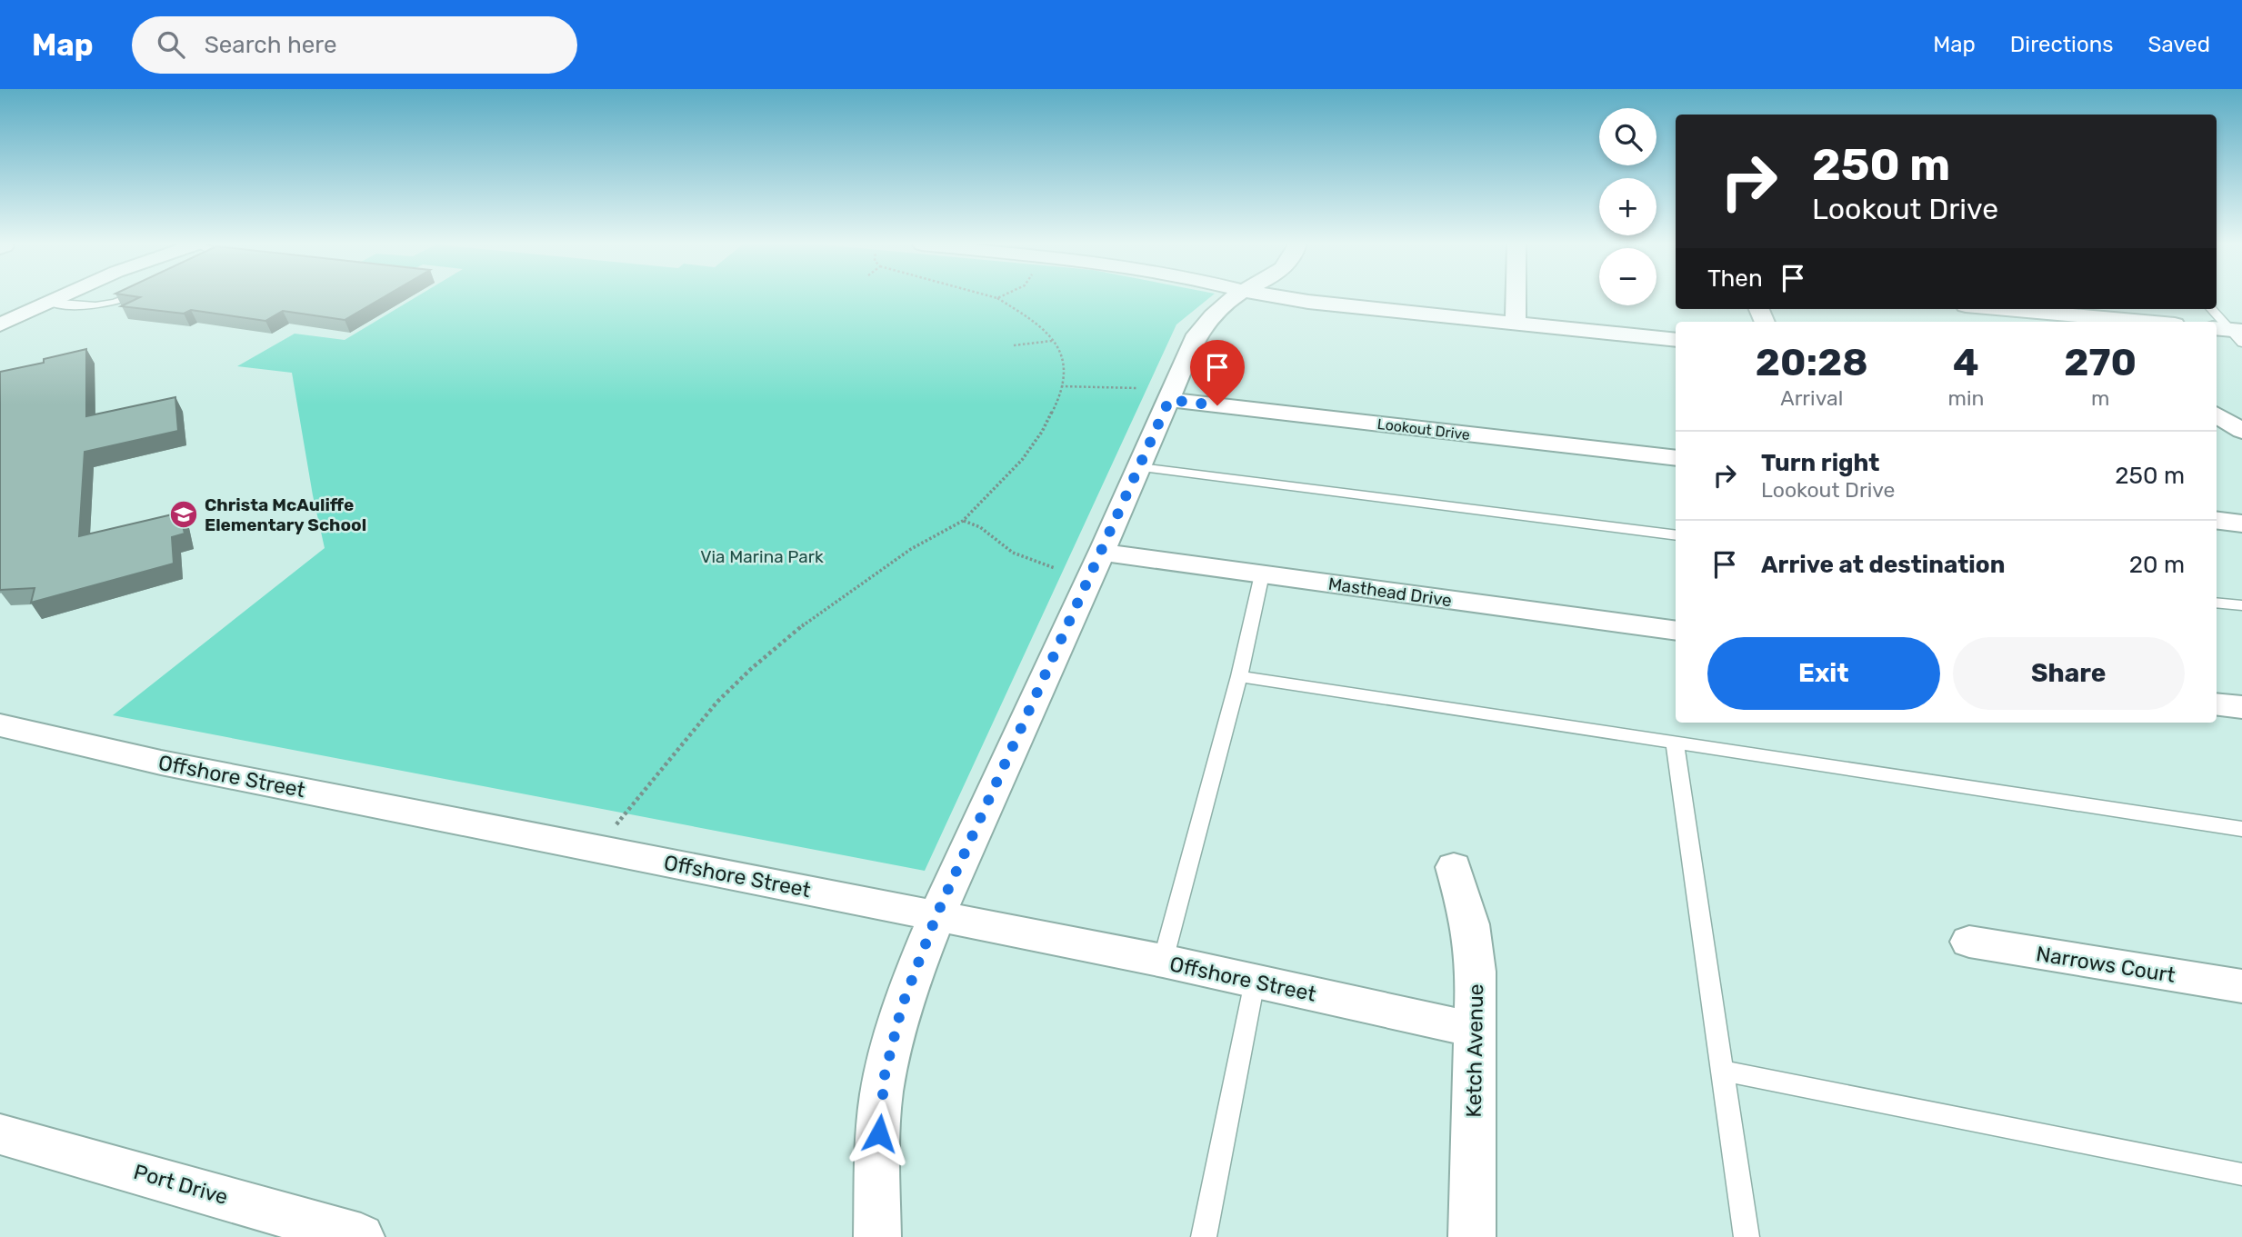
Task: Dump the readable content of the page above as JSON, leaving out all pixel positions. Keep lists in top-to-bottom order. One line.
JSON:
{"streets":{"street":["Lookout Drive","Masthead Drive","Offshore Street","Narrows Court","Ketch Avenue","Port Drive"]},"crossings":[["Offshore Street","Ketch Avenue"]],"parks":["Via Marina Park"],"places":{"school or university":["Christa McAuliffe Elementary School"]},"page":{"header":"Map","search":"Search here","nav":["Map","Directions","Saved"],"map_buttons":["+","−"],"turn":["250 m","Lookout Drive"],"then":"Then","eta":["20:28","Arrival","4","min","270","m"],"list":[{"name":"Turn right","note":"Lookout Drive","value":"250 m"},{"name":"Arrive at destination","value":"20 m"}],"buttons":["Exit","Share"]}}
